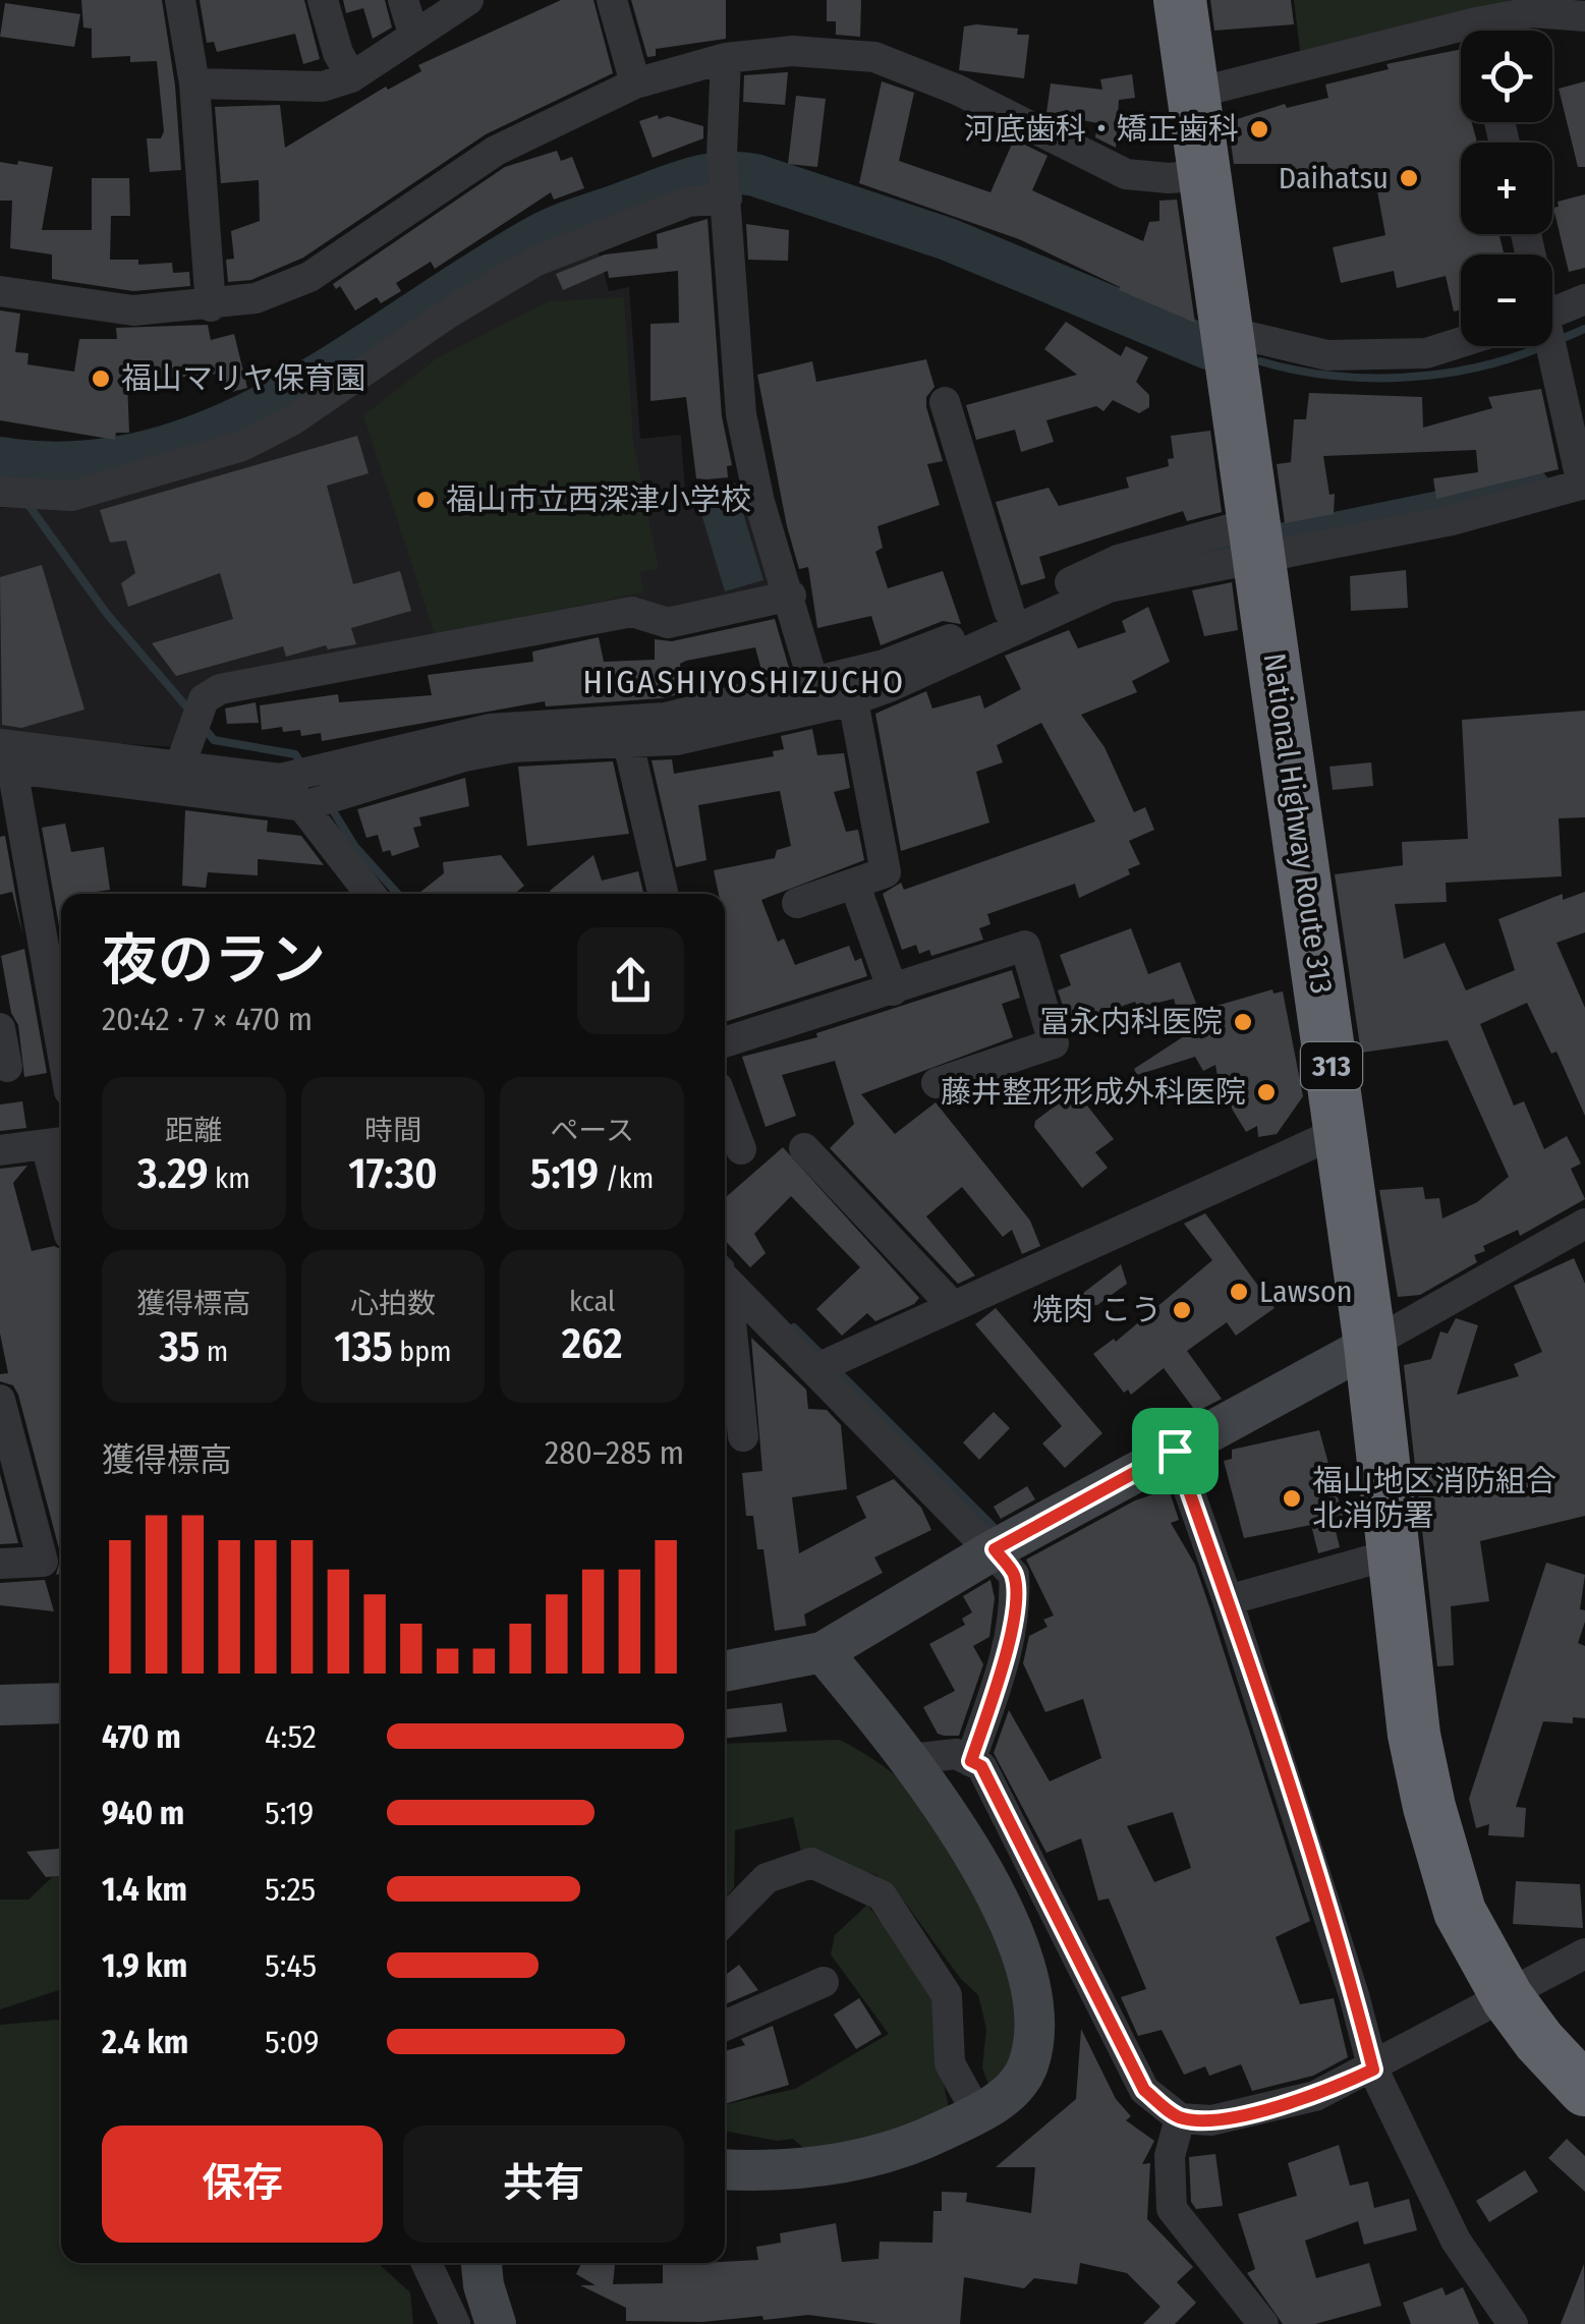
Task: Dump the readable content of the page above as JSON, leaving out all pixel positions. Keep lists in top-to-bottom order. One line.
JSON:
{"streets":{"highway":["National Highway Route 313","313"]},"districts":["HIGASHIYOSHIZUCHO"],"places":["河底歯科・矯正歯科","Daihatsu","福山マリヤ保育園","福山市立西深津小学校","冨永内科医院","藤井整形形成外科医院","Lawson","焼肉 こう","福山地区消防組合 北消防署"],"page":{"map_buttons":["+","−"],"heading":["夜のラン","20:42 · 7 × 470 m"],"stats":[["距離","3.29 km"],["時間","17:30"],["ペース","5:19 /km"],["獲得標高","35 m"],["心拍数","135 bpm"],["kcal","262"]],"chart":["獲得標高","280–285 m"],"list":[{"name":"470 m","note":"4:52"},{"name":"940 m","note":"5:19"},{"name":"1.4 km","note":"5:25"},{"name":"1.9 km","note":"5:45"},{"name":"2.4 km","note":"5:09"}],"buttons":["保存","共有"]}}
